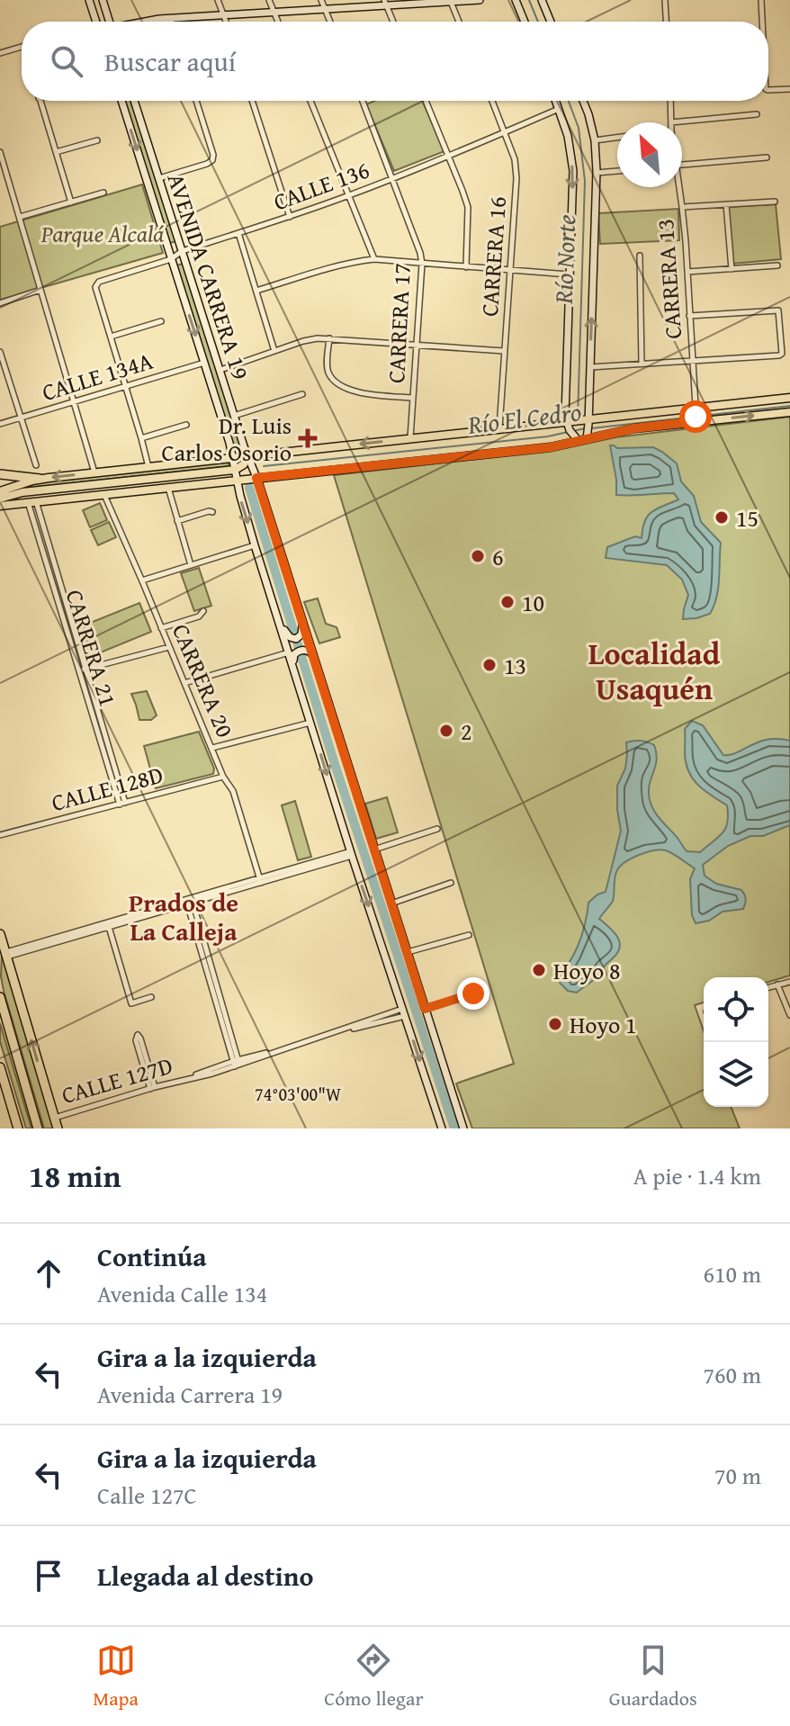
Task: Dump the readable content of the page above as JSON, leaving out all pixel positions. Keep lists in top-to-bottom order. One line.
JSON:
{"streets":{"main road":["AVENIDA CARRERA 19"],"street":["CALLE 136","CARRERA 16","CARRERA 13","CARRERA 17","CALLE 134A","CARRERA 21","CARRERA 20","CALLE 128D","CALLE 127D"]},"crossings":[["CALLE 136","CARRERA 16"],["CALLE 136","AVENIDA CARRERA 19"],["CALLE 136","CARRERA 17"],["AVENIDA CARRERA 19","CALLE 134A"],["CARRERA 21","CALLE 128D"],["CARRERA 20","CALLE 128D"]],"districts":["Localidad Usaquén","Prados de La Calleja"],"water":["Río Norte","Río El Cedro"],"parks":["Parque Alcalá"],"places":{"health":["Dr. Luis Carlos Osorio"],"other":["15","6","10","13","2","Hoyo 8","Hoyo 1"]},"north":"top left","page":{"search":"Buscar aquí","heading":["18 min","A pie · 1.4 km"],"list":[["Continúa","Avenida Calle 134","610 m"],["Gira a la izquierda","Avenida Carrera 19","760 m"],["Gira a la izquierda","Calle 127C","70 m"],"Llegada al destino"],"nav":["Mapa","Cómo llegar","Guardados"]},"coordinates":["74°03'00\"W"]}
